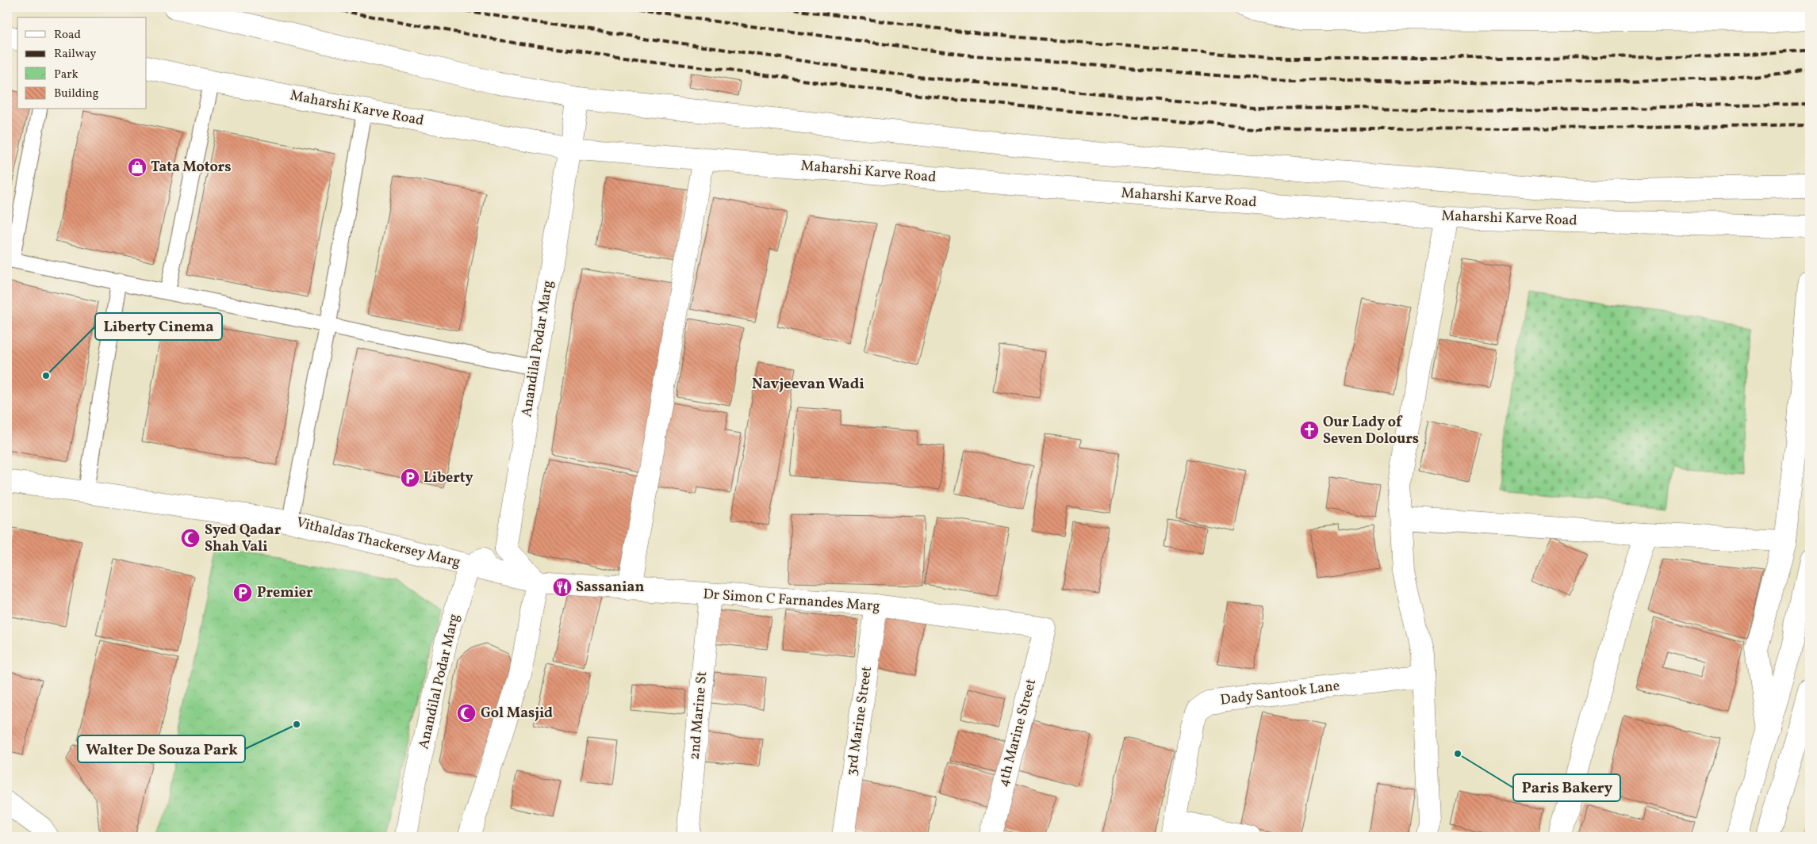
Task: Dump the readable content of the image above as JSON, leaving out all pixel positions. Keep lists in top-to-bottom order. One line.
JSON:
{"streets":{"street":["Maharshi Karve Road","Anandilal Podar Marg","Vithaldas Thackersey Marg","Dr Simon C Farnandes Marg","Dady Santook Lane","2nd Marine St","3rd Marine Street","4th Marine Street"]},"crossings":[["Maharshi Karve Road","Anandilal Podar Marg"],["Anandilal Podar Marg","Vithaldas Thackersey Marg"],["Vithaldas Thackersey Marg","Dr Simon C Farnandes Marg"],["Dr Simon C Farnandes Marg","2nd Marine St"],["Dr Simon C Farnandes Marg","3rd Marine Street"],["Dr Simon C Farnandes Marg","4th Marine Street"]],"districts":["Navjeevan Wadi"],"places":{"shop":["Tata Motors"],"other":["Liberty Cinema","Walter De Souza Park","Paris Bakery"],"church":["Our Lady of Seven Dolours"],"parking":["Liberty","Premier"],"mosque":["Syed Qadar Shah Vali","Gol Masjid"],"restaurant":["Sassanian"]},"legend":["Road","Railway","Park","Building"]}
